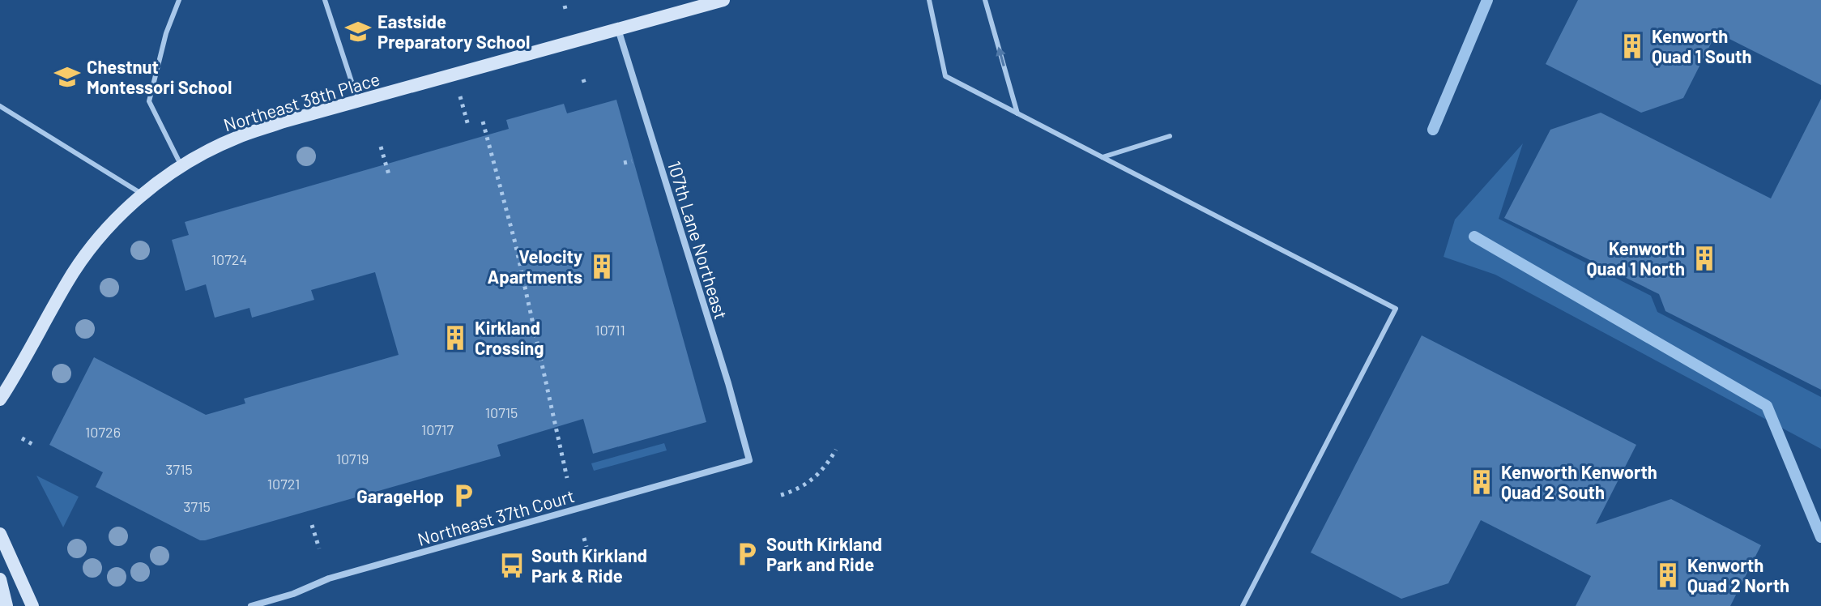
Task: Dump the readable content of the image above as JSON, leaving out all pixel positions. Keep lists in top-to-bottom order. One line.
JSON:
{"streets":{"street":["Northeast 38th Place","107th Lane Northeast","Northeast 37th Court"]},"crossings":[["Northeast 38th Place","107th Lane Northeast"],["107th Lane Northeast","Northeast 37th Court"]],"places":{"school or university":["Eastside Preparatory School","Chestnut Montessori School"],"building":["Kenworth Quad 1 South","Kenworth Quad 1 North","Velocity Apartments","Kirkland Crossing","Kenworth Kenworth Quad 2 South","Kenworth Quad 2 North"],"parking":["GarageHop","South Kirkland Park and Ride"],"bus stop":["South Kirkland Park & Ride"]},"house_numbers":["10724","10711","10715","10717","10726","10719","3715","10721","3715"]}
